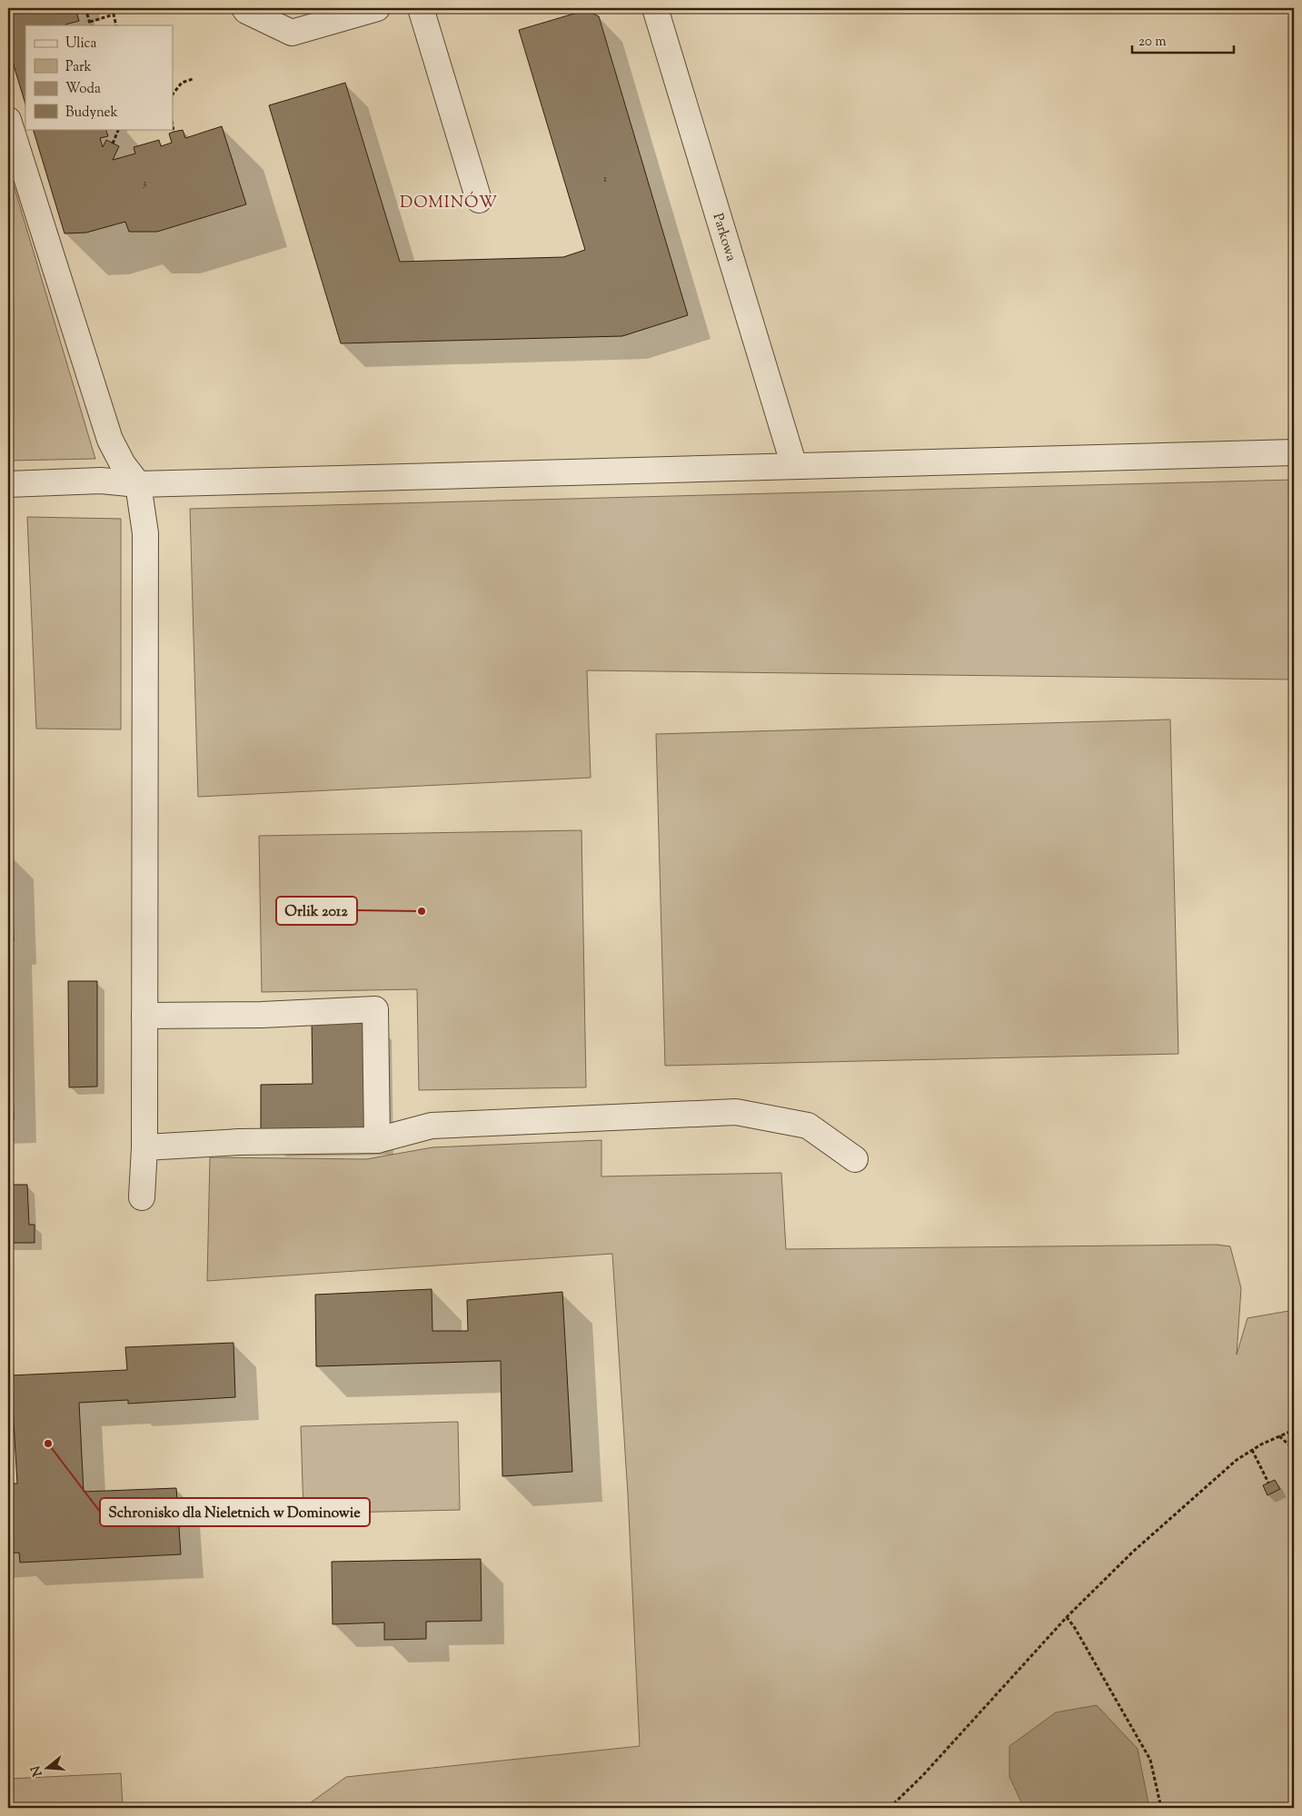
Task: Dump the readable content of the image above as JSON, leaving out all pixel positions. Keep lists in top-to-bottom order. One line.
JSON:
{"streets":{"street":["Parkowa"]},"districts":["DOMINÓW"],"places":["Orlik 2012","Schronisko dla Nieletnich w Dominowie"],"house_numbers":["1","3"],"legend":["Ulica","Park","Woda","Budynek"],"scale_bar":"20 m","north":"left"}
